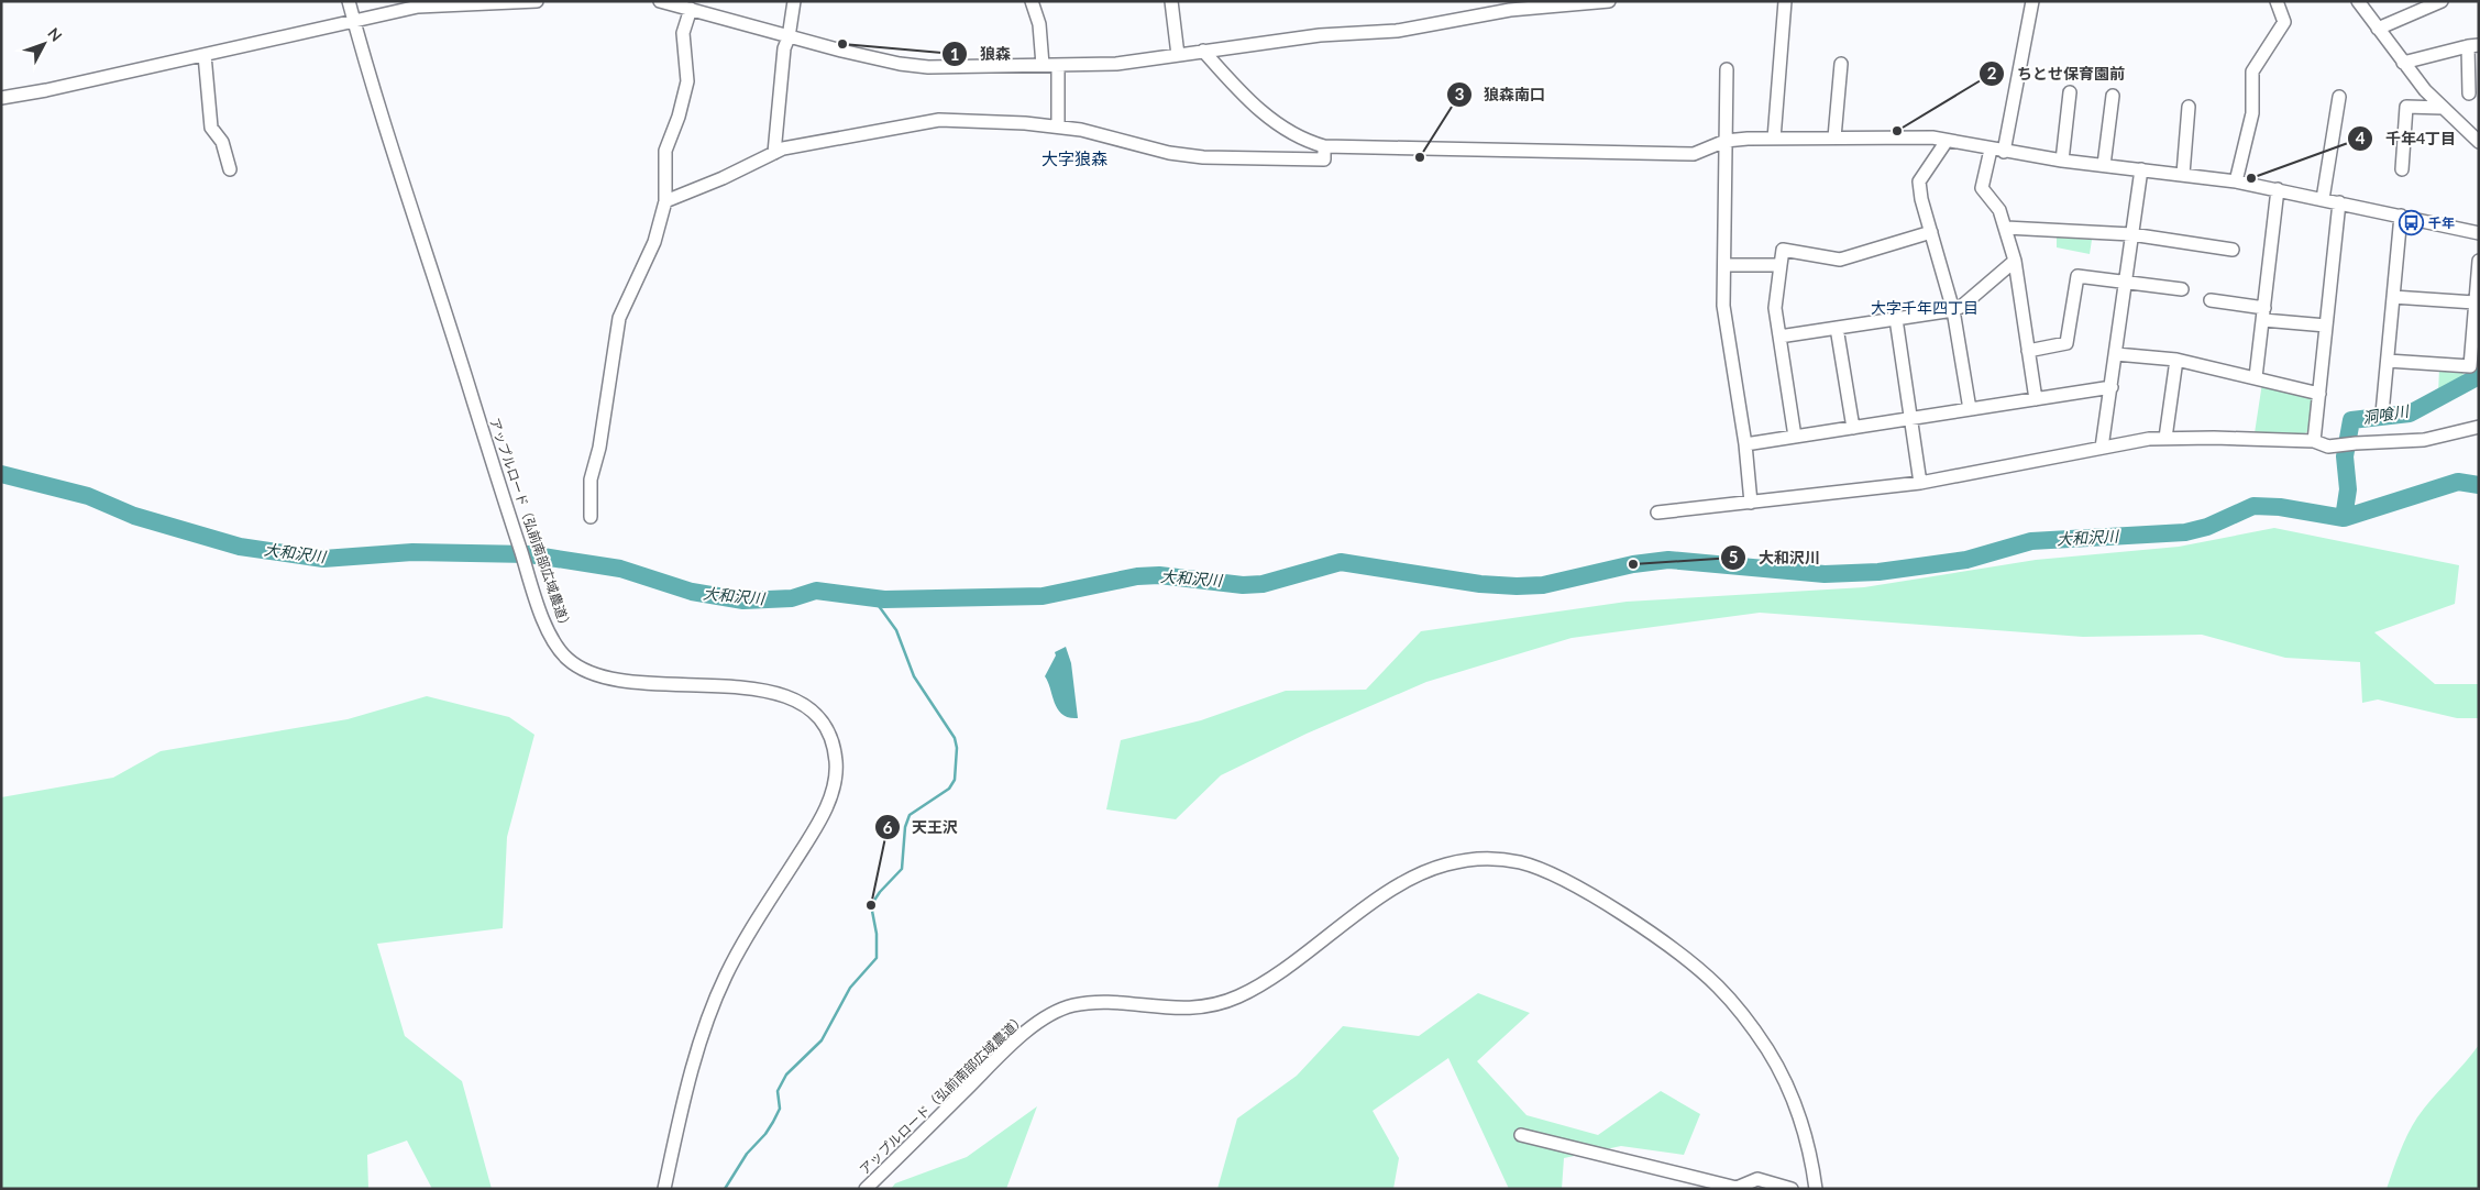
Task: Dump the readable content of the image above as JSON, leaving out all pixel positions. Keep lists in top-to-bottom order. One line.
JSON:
{"streets":{"street":["アップルロード（弘前南部広域農道）"]},"districts":["大字狼森","大字千年四丁目"],"water":["洞喰川","大和沢川"],"places":{"other":["狼森","ちとせ保育園前","狼森南口","千年4丁目","大和沢川","天王沢"],"bus stop":["千年"]},"north":"top right"}
